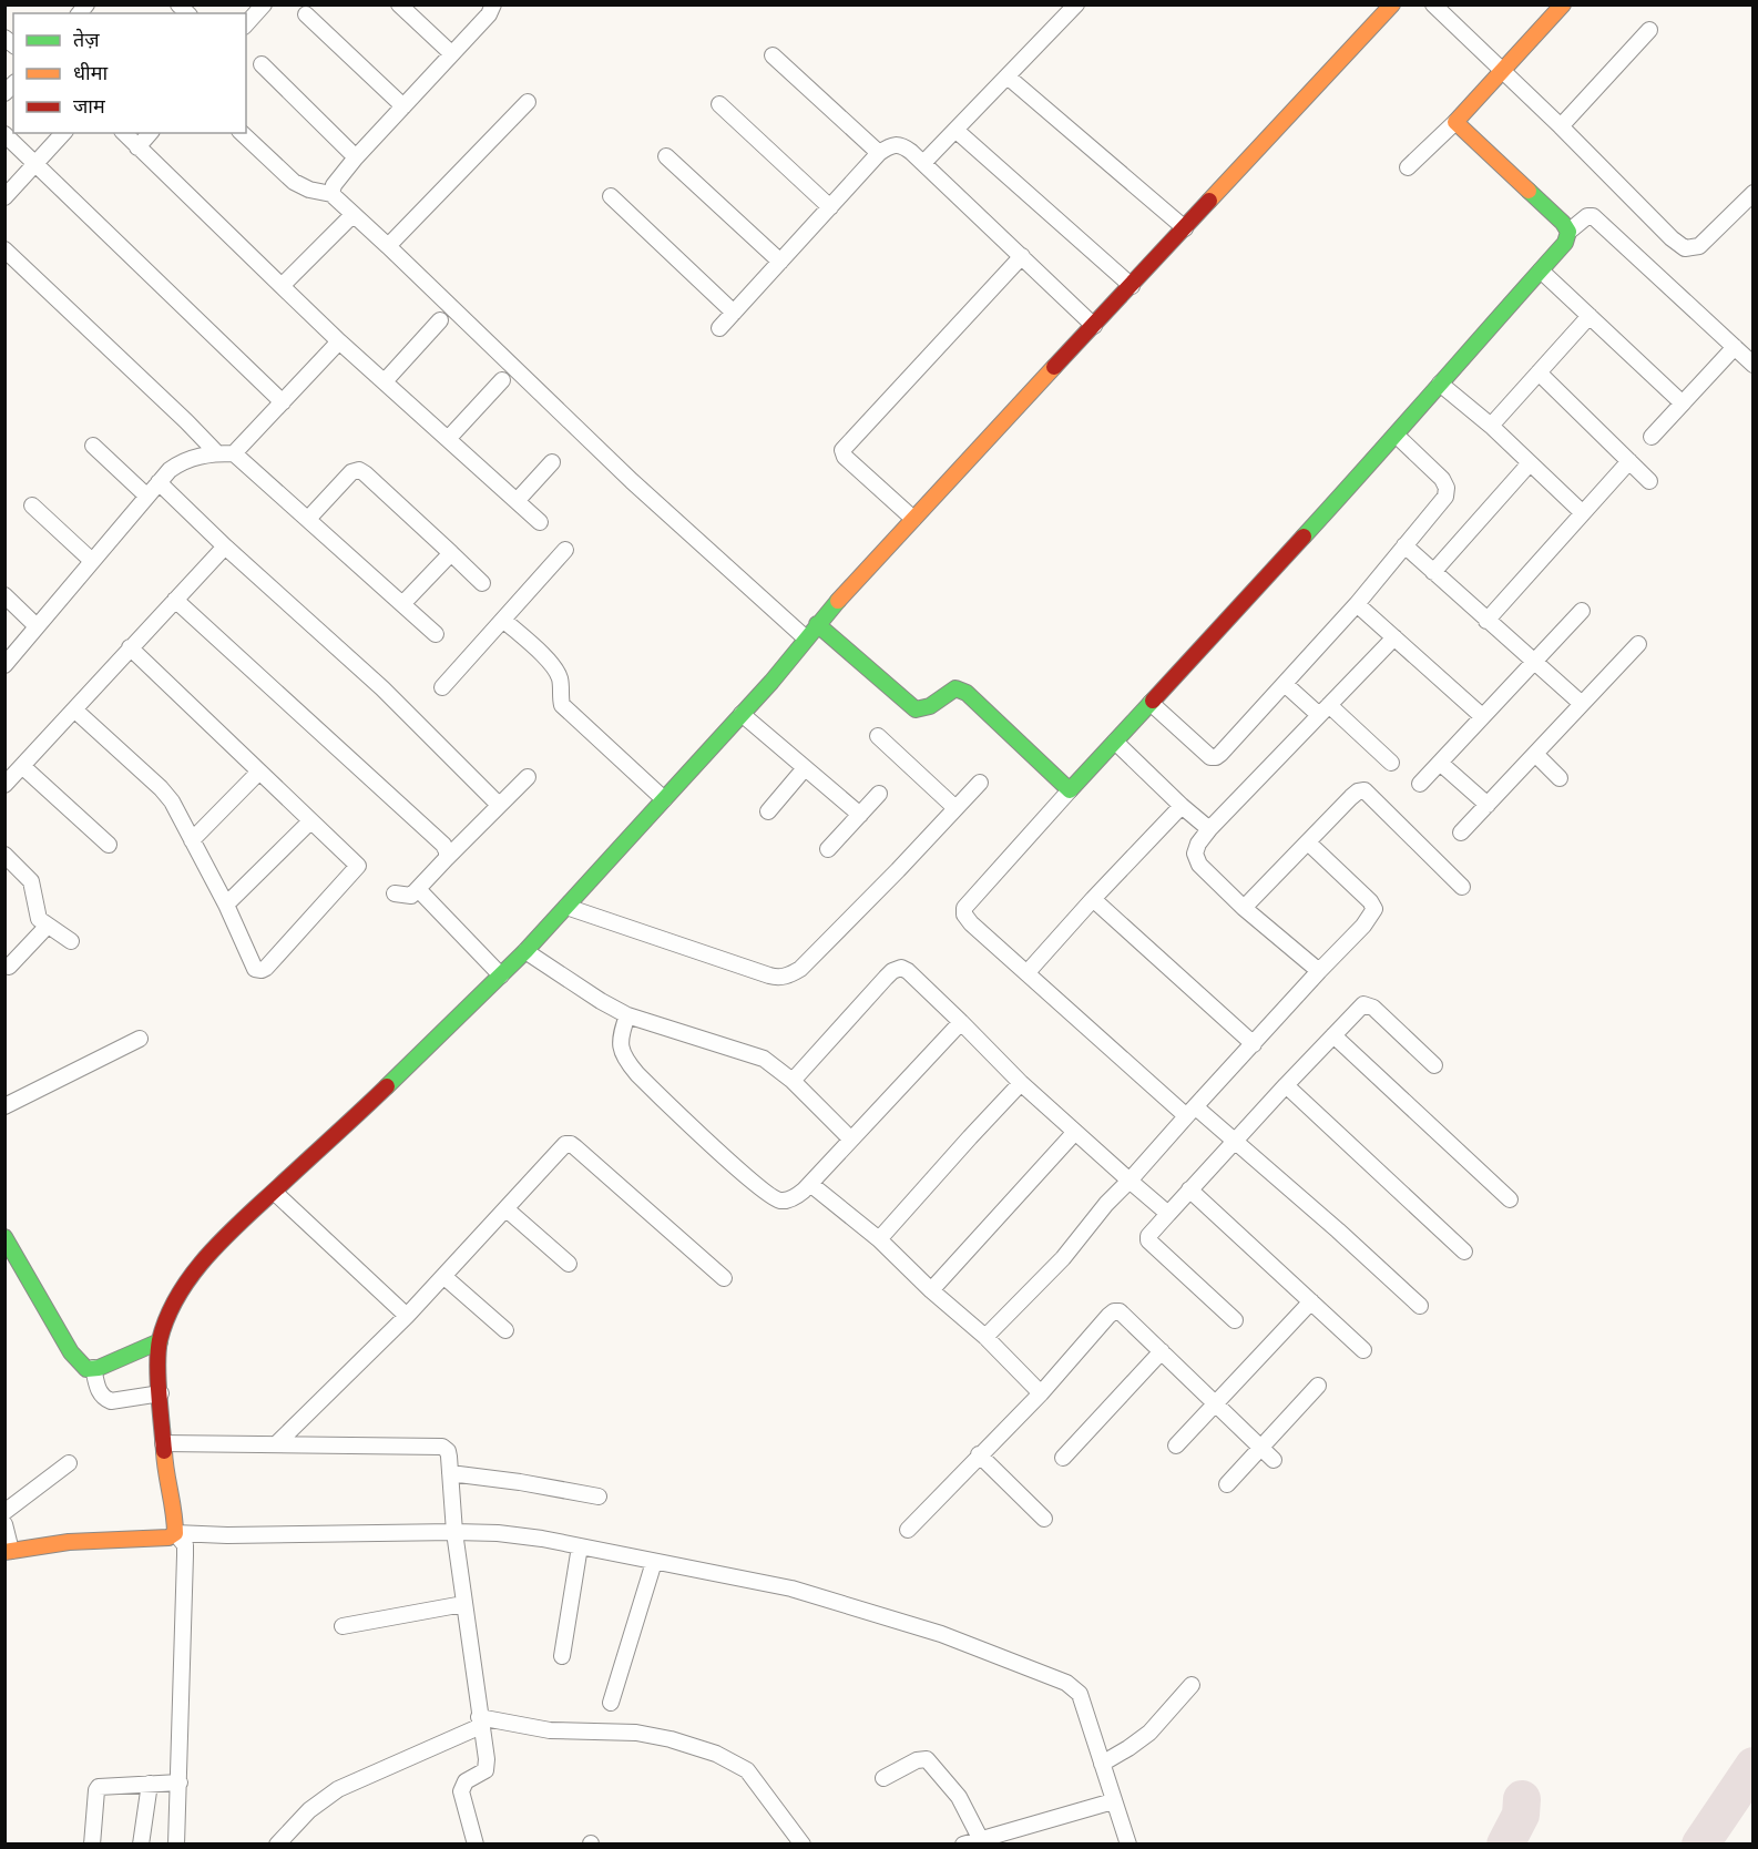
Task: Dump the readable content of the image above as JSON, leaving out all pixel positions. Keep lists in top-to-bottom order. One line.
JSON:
{"legend":["तेज़","धीमा","जाम"]}
